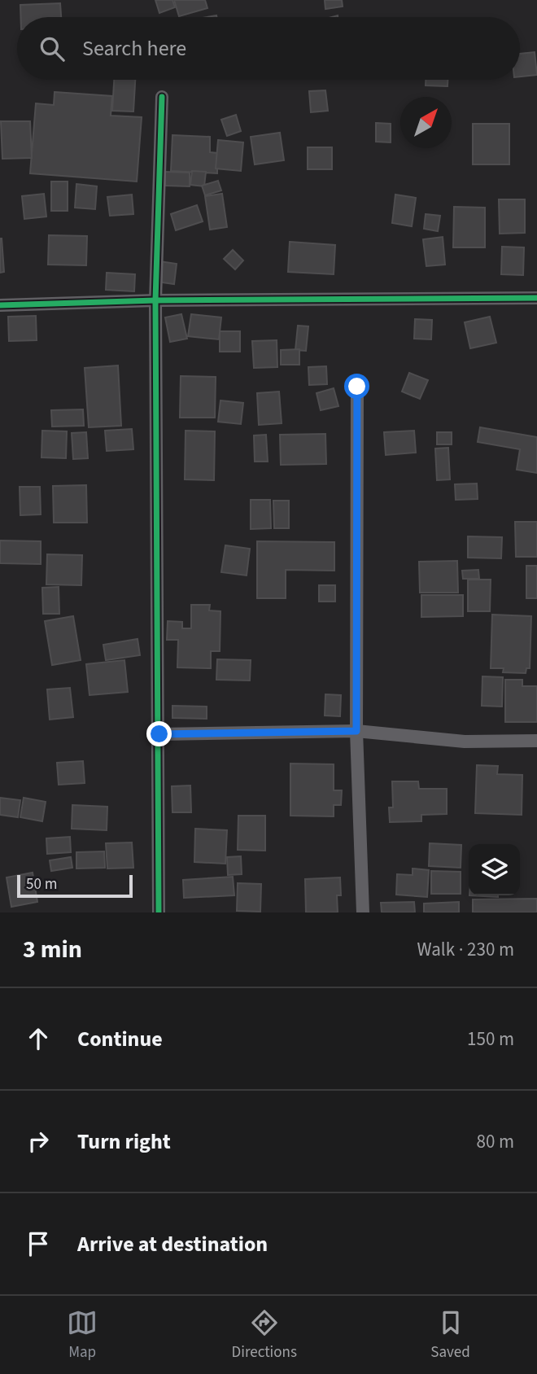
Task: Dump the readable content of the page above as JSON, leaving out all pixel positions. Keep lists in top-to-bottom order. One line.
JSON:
{"scale_bar":"50 m","north":"top right","page":{"search":"Search here","scale":"50 m","heading":["3 min","Walk · 230 m"],"list":[["Continue","150 m"],["Turn right","80 m"],"Arrive at destination"],"nav":["Map","Directions","Saved"]}}
